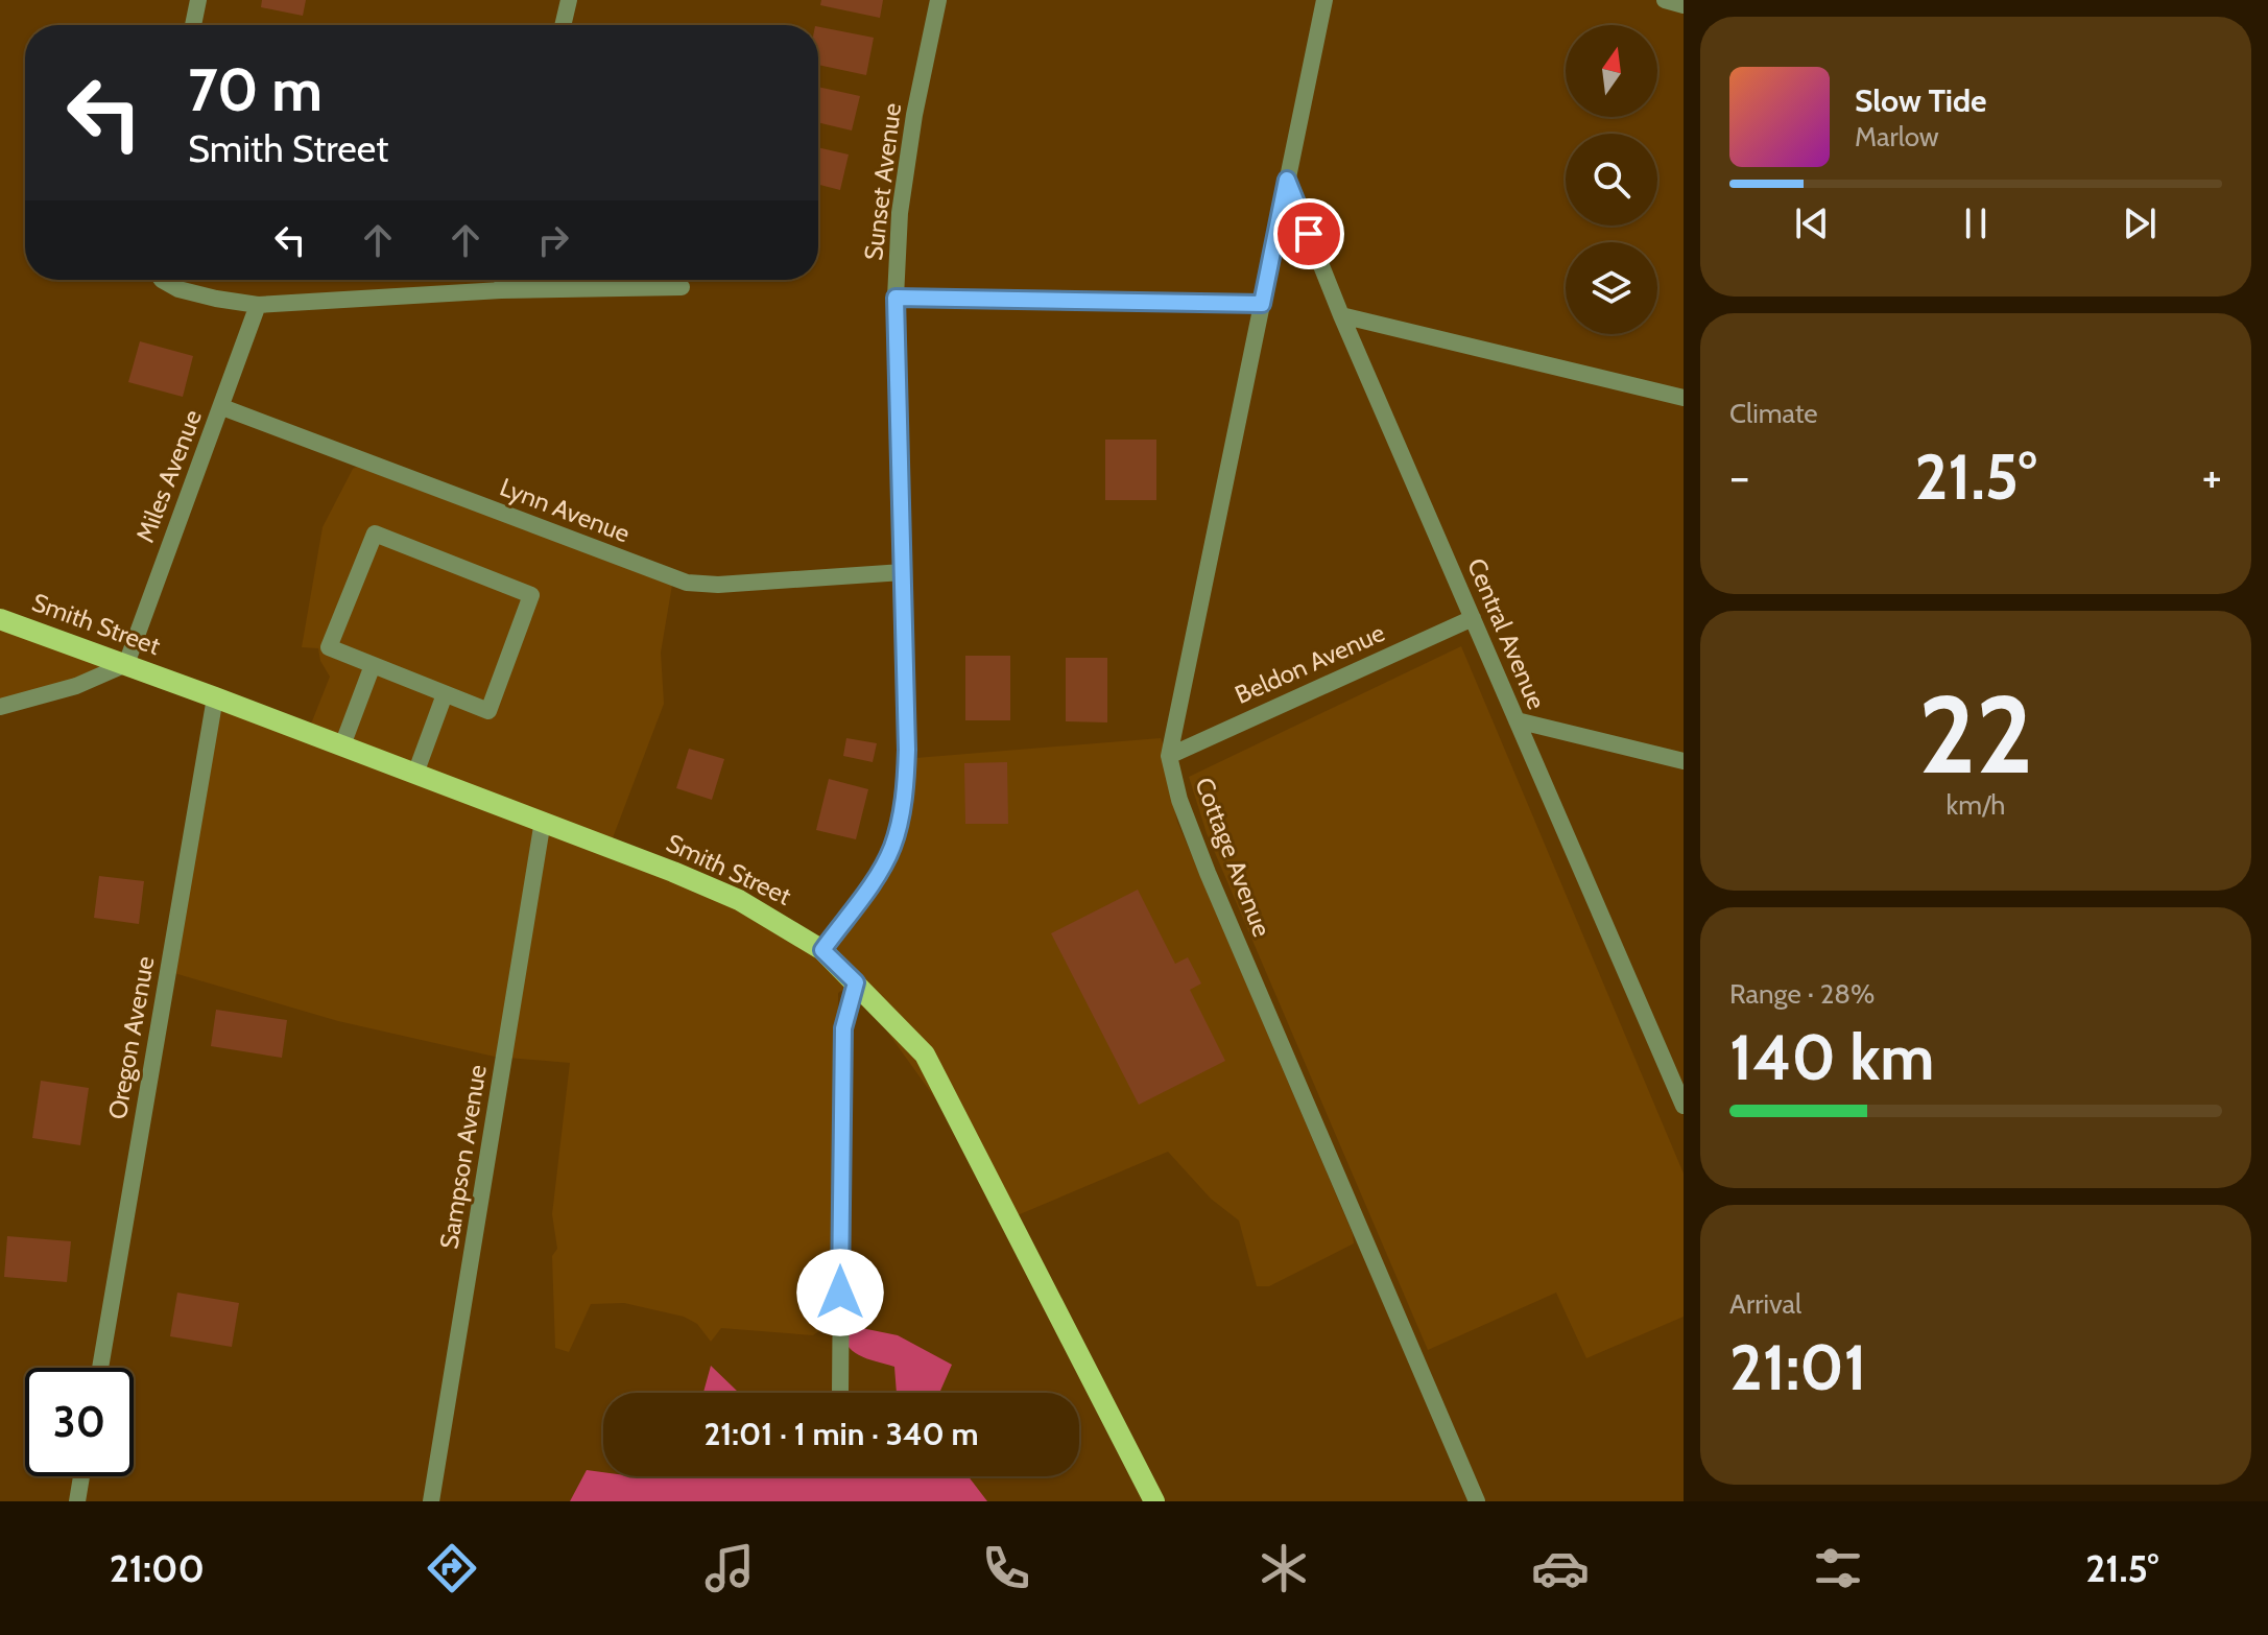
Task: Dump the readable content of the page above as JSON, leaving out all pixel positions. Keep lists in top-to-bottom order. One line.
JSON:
{"streets":{"main road":["Smith Street"],"street":["Sunset Avenue","Miles Avenue","Lynn Avenue","Central Avenue","Beldon Avenue","Cottage Avenue","Oregon Avenue","Sampson Avenue"]},"crossings":[["Sunset Avenue","Lynn Avenue"],["Sunset Avenue","Smith Street"],["Miles Avenue","Lynn Avenue"],["Miles Avenue","Smith Street"],["Smith Street","Oregon Avenue"],["Smith Street","Sampson Avenue"],["Central Avenue","Beldon Avenue"],["Central Avenue","Cottage Avenue"],["Beldon Avenue","Cottage Avenue"]],"north":"top","page":{"turn":["70 m","Smith Street"],"song":["Slow Tide","Marlow"],"tile":["Climate",["22","km/h"],["Range · 28%","140 km"],["Arrival","21:01"]],"heat":["−","21.5°","+"],"limit":"30","trip":"21:01 · 1 min · 340 m","tabs":["21:00","21.5°"]}}
